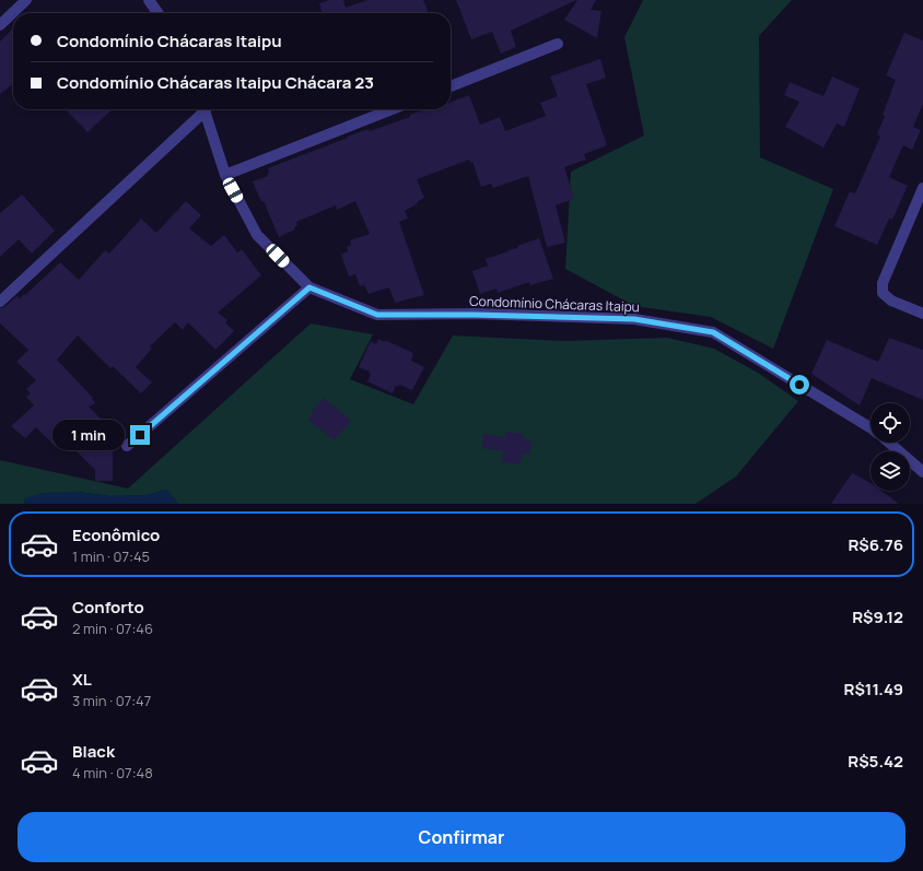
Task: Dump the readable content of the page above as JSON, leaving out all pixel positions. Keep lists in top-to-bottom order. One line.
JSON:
{"streets":{"street":["Condomínio Chácaras Itaipu"]},"page":{"banner":["Condomínio Chácaras Itaipu","Condomínio Chácaras Itaipu Chácara 23"],"bubble":"1 min","list":[{"name":"Econômico","note":"1 min · 07:45","value":"R$6.76"},{"name":"Conforto","note":"2 min · 07:46","value":"R$9.12"},{"name":"XL","note":"3 min · 07:47","value":"R$11.49"},{"name":"Black","note":"4 min · 07:48","value":"R$5.42"}],"buttons":"Confirmar"}}
